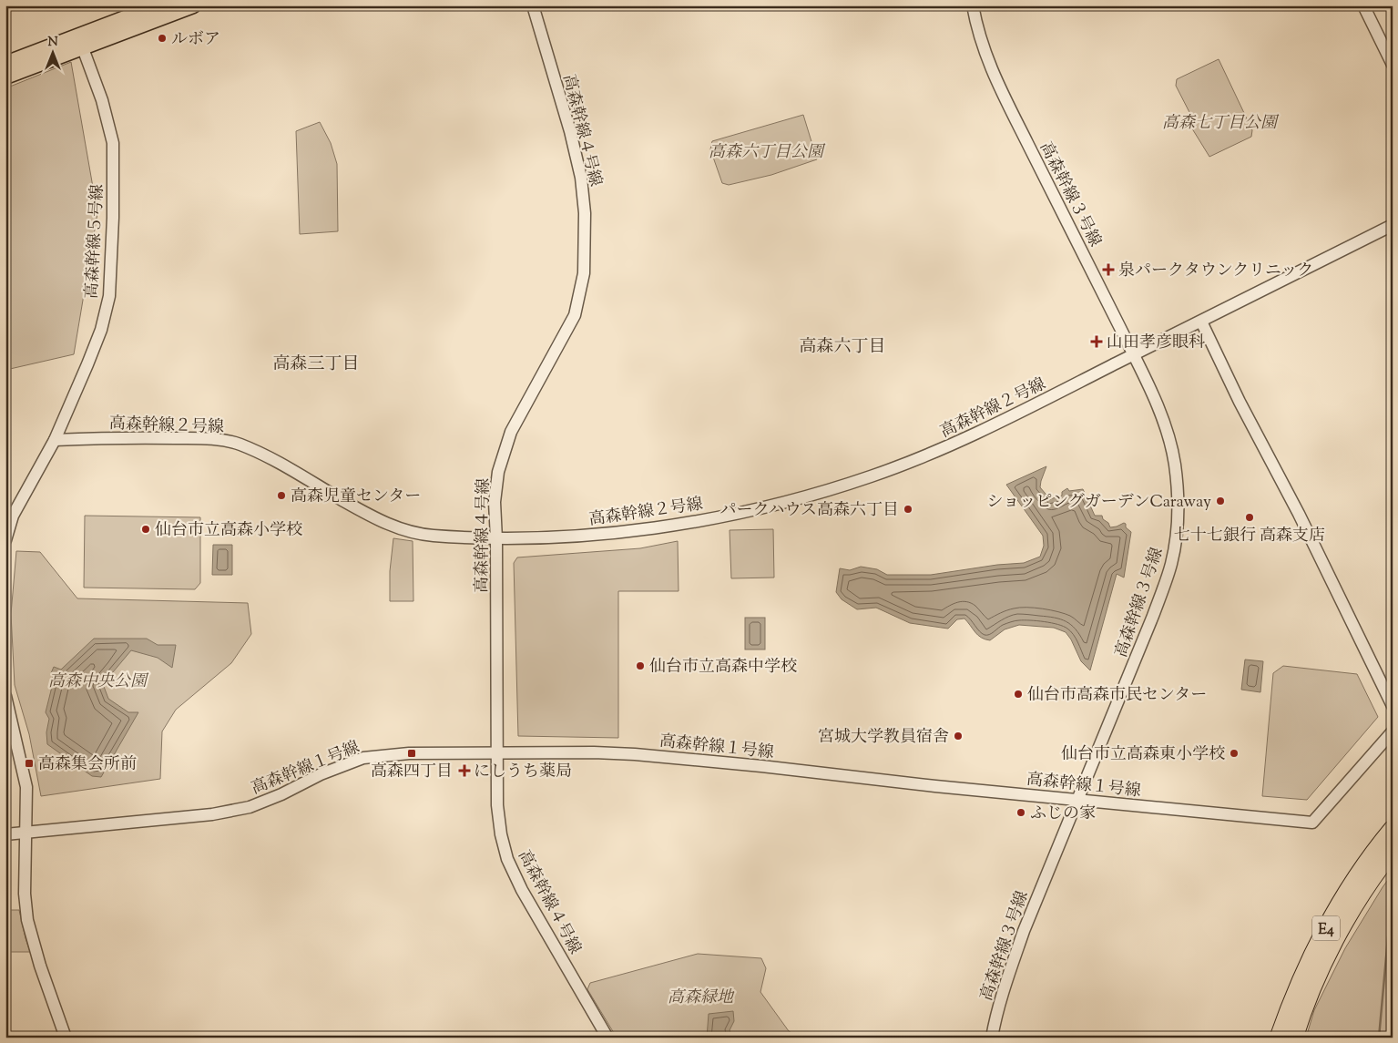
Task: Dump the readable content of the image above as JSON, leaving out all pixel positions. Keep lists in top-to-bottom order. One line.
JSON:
{"streets":{"highway":["E4"],"street":["高森幹線４号線","高森幹線３号線","高森幹線５号線","高森幹線２号線","高森幹線１号線"]},"crossings":[["高森幹線４号線","高森幹線２号線"],["高森幹線４号線","高森幹線１号線"],["高森幹線３号線","高森幹線２号線"],["高森幹線３号線","高森幹線１号線"],["高森幹線５号線","高森幹線２号線"]],"districts":["高森六丁目","高森三丁目"],"parks":["高森七丁目公園","高森六丁目公園","高森中央公園","高森緑地"],"places":{"other":["ルボア","高森児童センター","ショッピングガーデンCaraway","パークハウス高森六丁目","七十七銀行 高森支店","仙台市立高森小学校","仙台市立高森中学校","仙台市高森市民センター","宮城大学教員宿舎","仙台市立高森東小学校","ふじの家"],"health":["泉パークタウンクリニック","山田孝彦眼科","にしうち薬局"],"transit":["高森四丁目","高森集会所前"]},"north":"top"}
